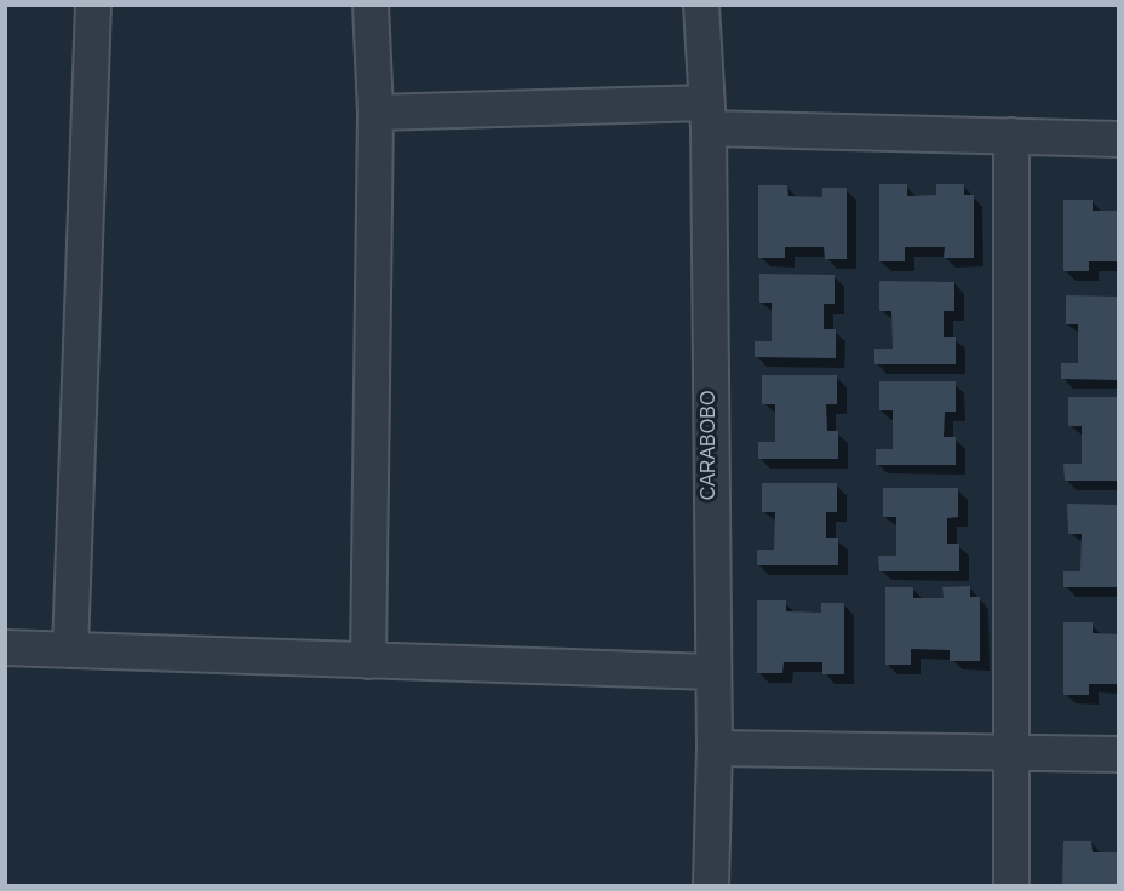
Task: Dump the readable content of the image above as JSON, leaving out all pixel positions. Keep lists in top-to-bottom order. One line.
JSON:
{"streets":{"street":["CARABOBO"]}}
